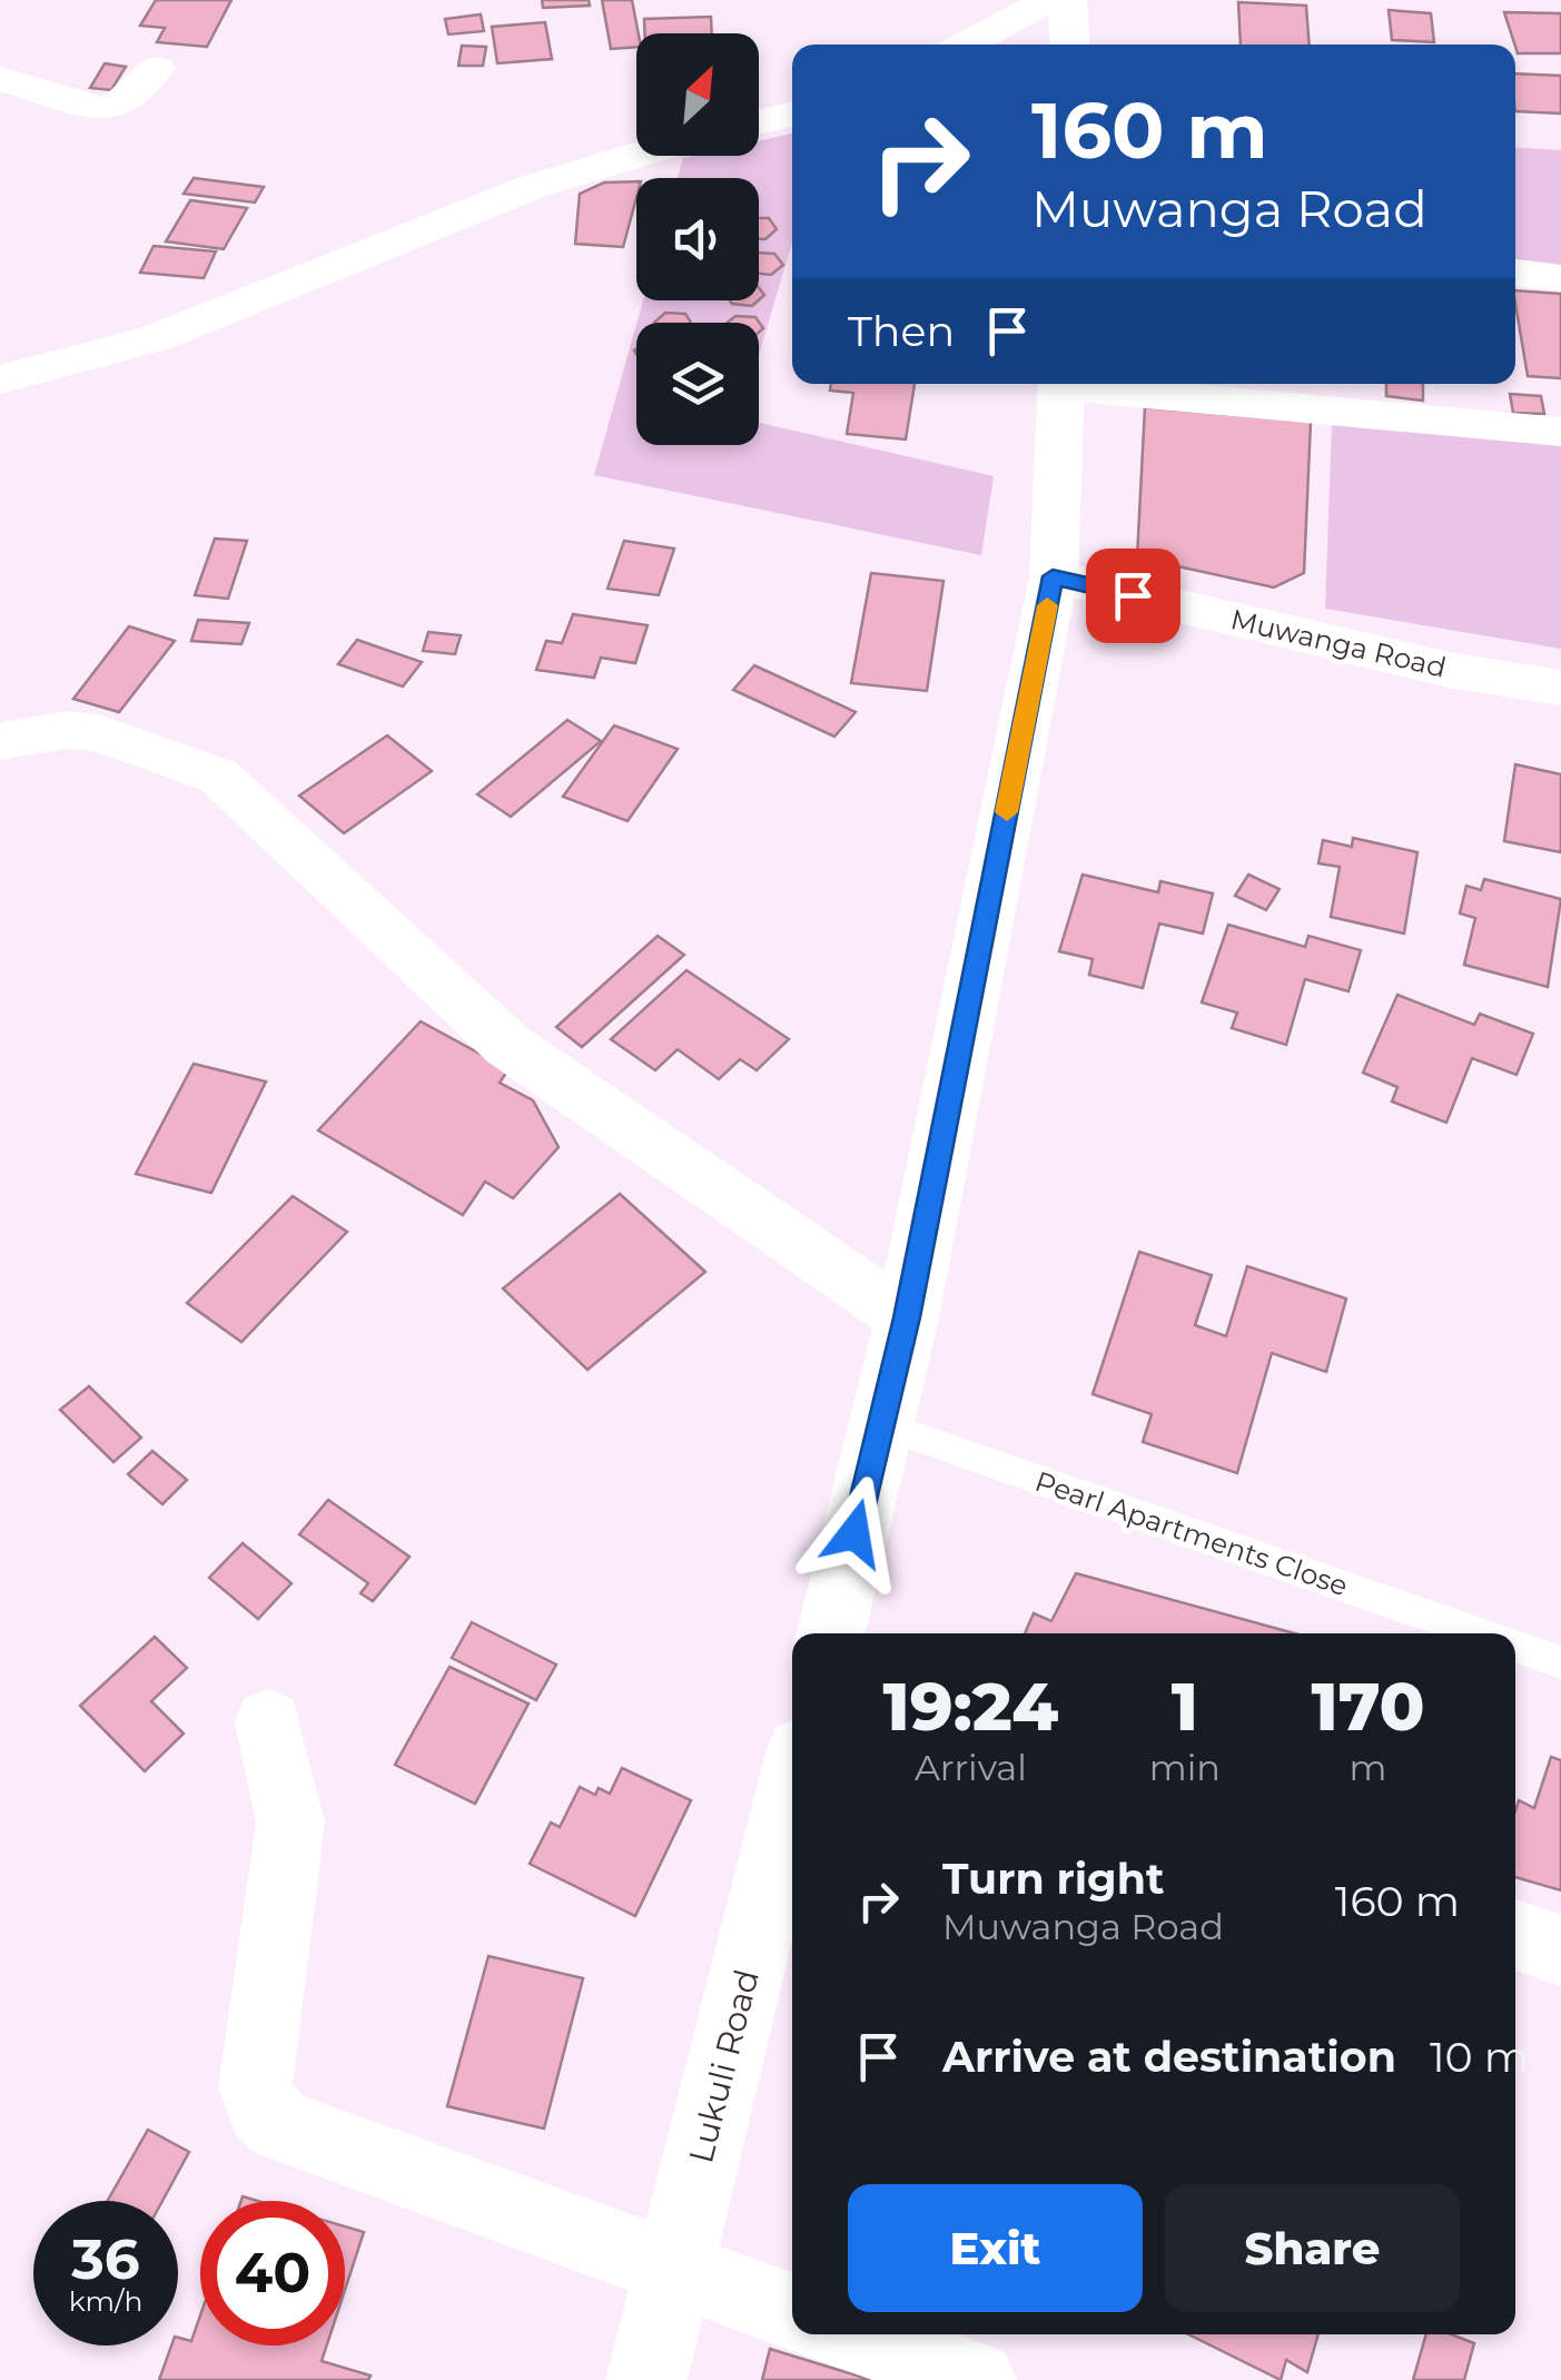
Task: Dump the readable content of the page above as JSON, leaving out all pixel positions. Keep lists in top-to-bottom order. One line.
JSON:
{"streets":{"street":["Muwanga Road","Lukuli Road"],"lane":["Pearl Apartments Close"]},"north":"top right","page":{"turn":["160 m","Muwanga Road"],"then":"Then","eta":["19:24","Arrival","1","min","170","m"],"list":[{"name":"Turn right","note":"Muwanga Road","value":"160 m"},{"name":"Arrive at destination","value":"10 m"}],"buttons":["Exit","Share"],"speed":"36 km/h","limit":"40"}}
